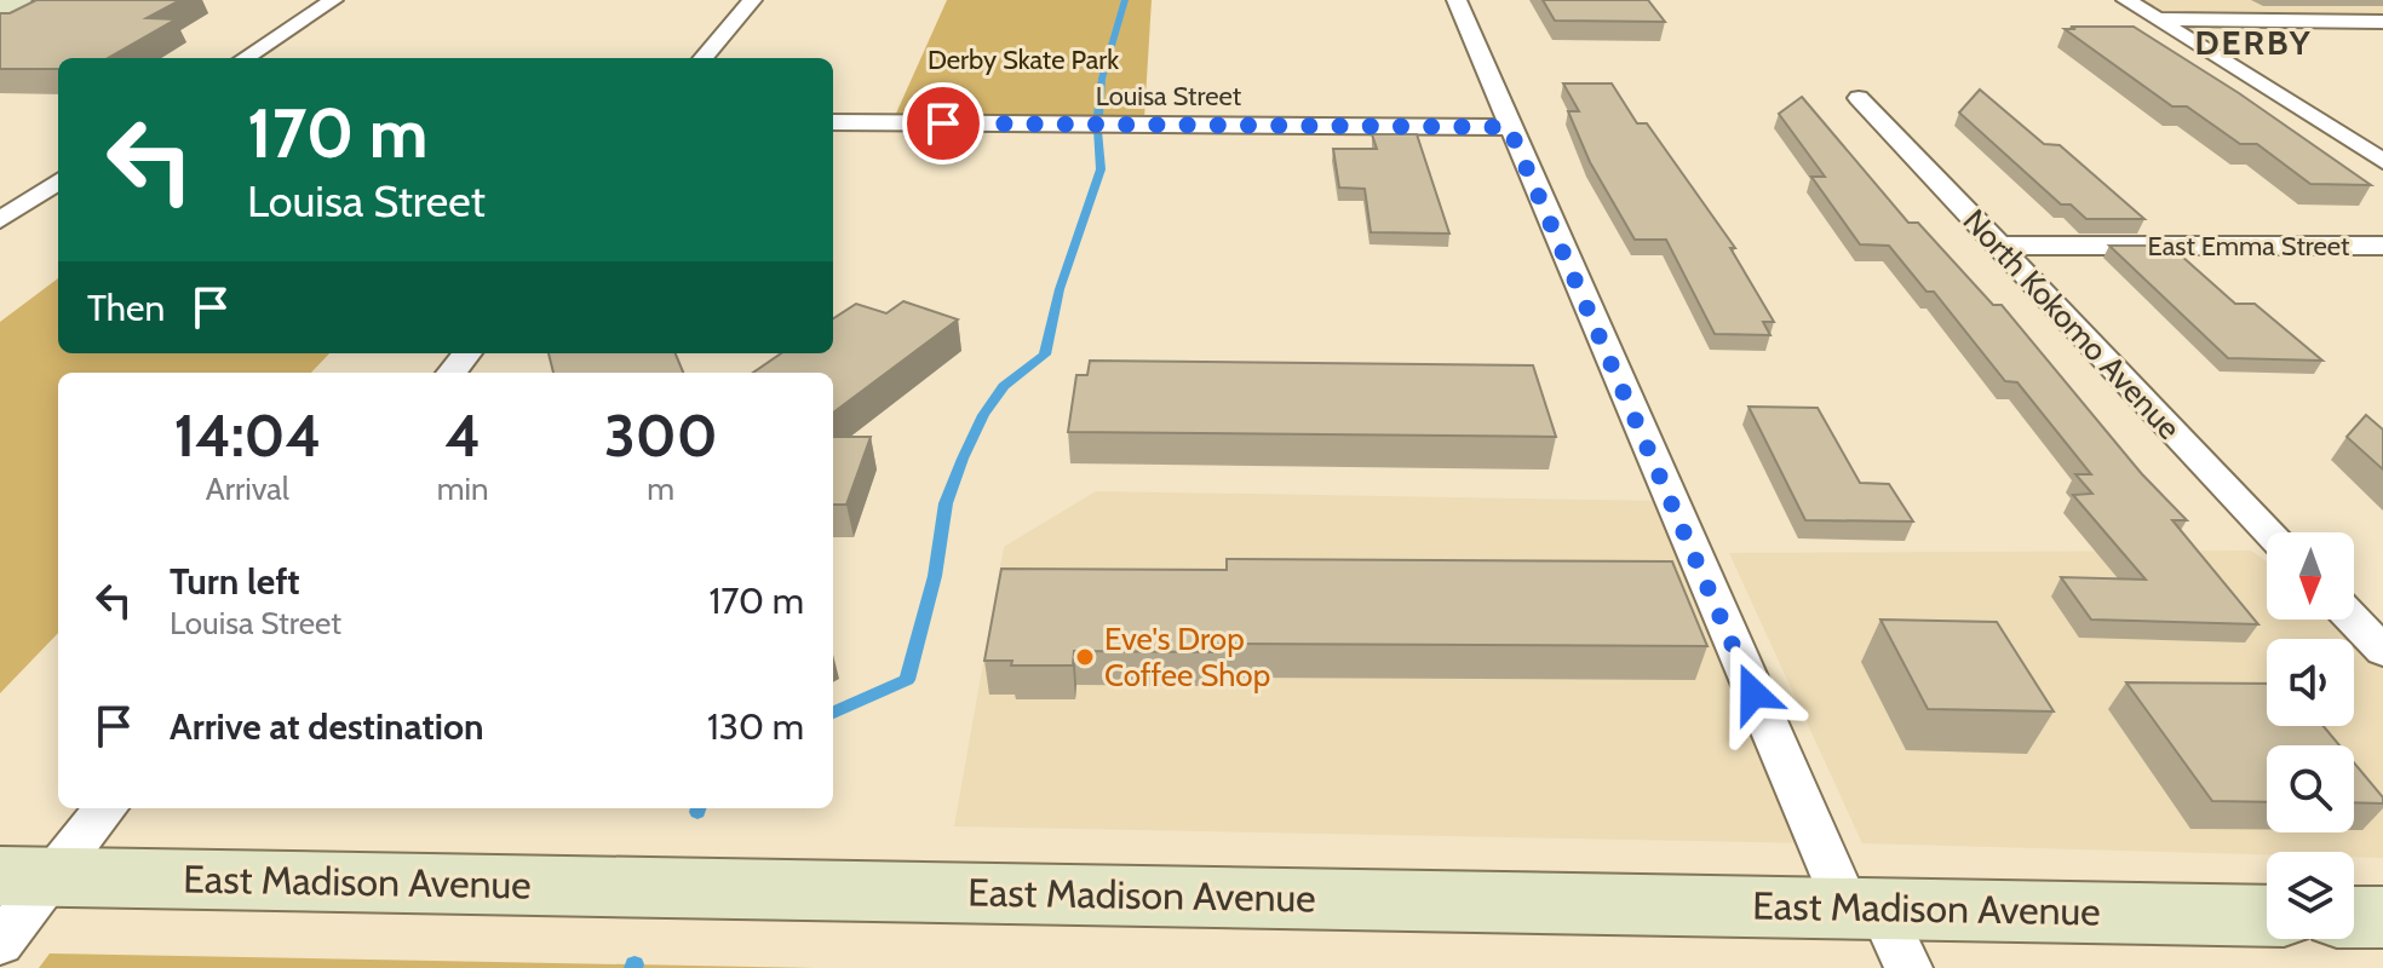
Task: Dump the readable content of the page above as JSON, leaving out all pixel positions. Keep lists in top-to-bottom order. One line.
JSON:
{"streets":{"main road":["East Madison Avenue"],"street":["Louisa Street","East Emma Street","North Kokomo Avenue"]},"crossings":[["East Emma Street","North Kokomo Avenue"]],"districts":["DERBY"],"parks":["Derby Skate Park"],"places":["Eve's Drop Coffee Shop"],"north":"bottom","page":{"turn":["170 m","Louisa Street"],"then":"Then","eta":["14:04","Arrival","4","min","300","m"],"list":[{"name":"Turn left","note":"Louisa Street","value":"170 m"},{"name":"Arrive at destination","value":"130 m"}]}}
